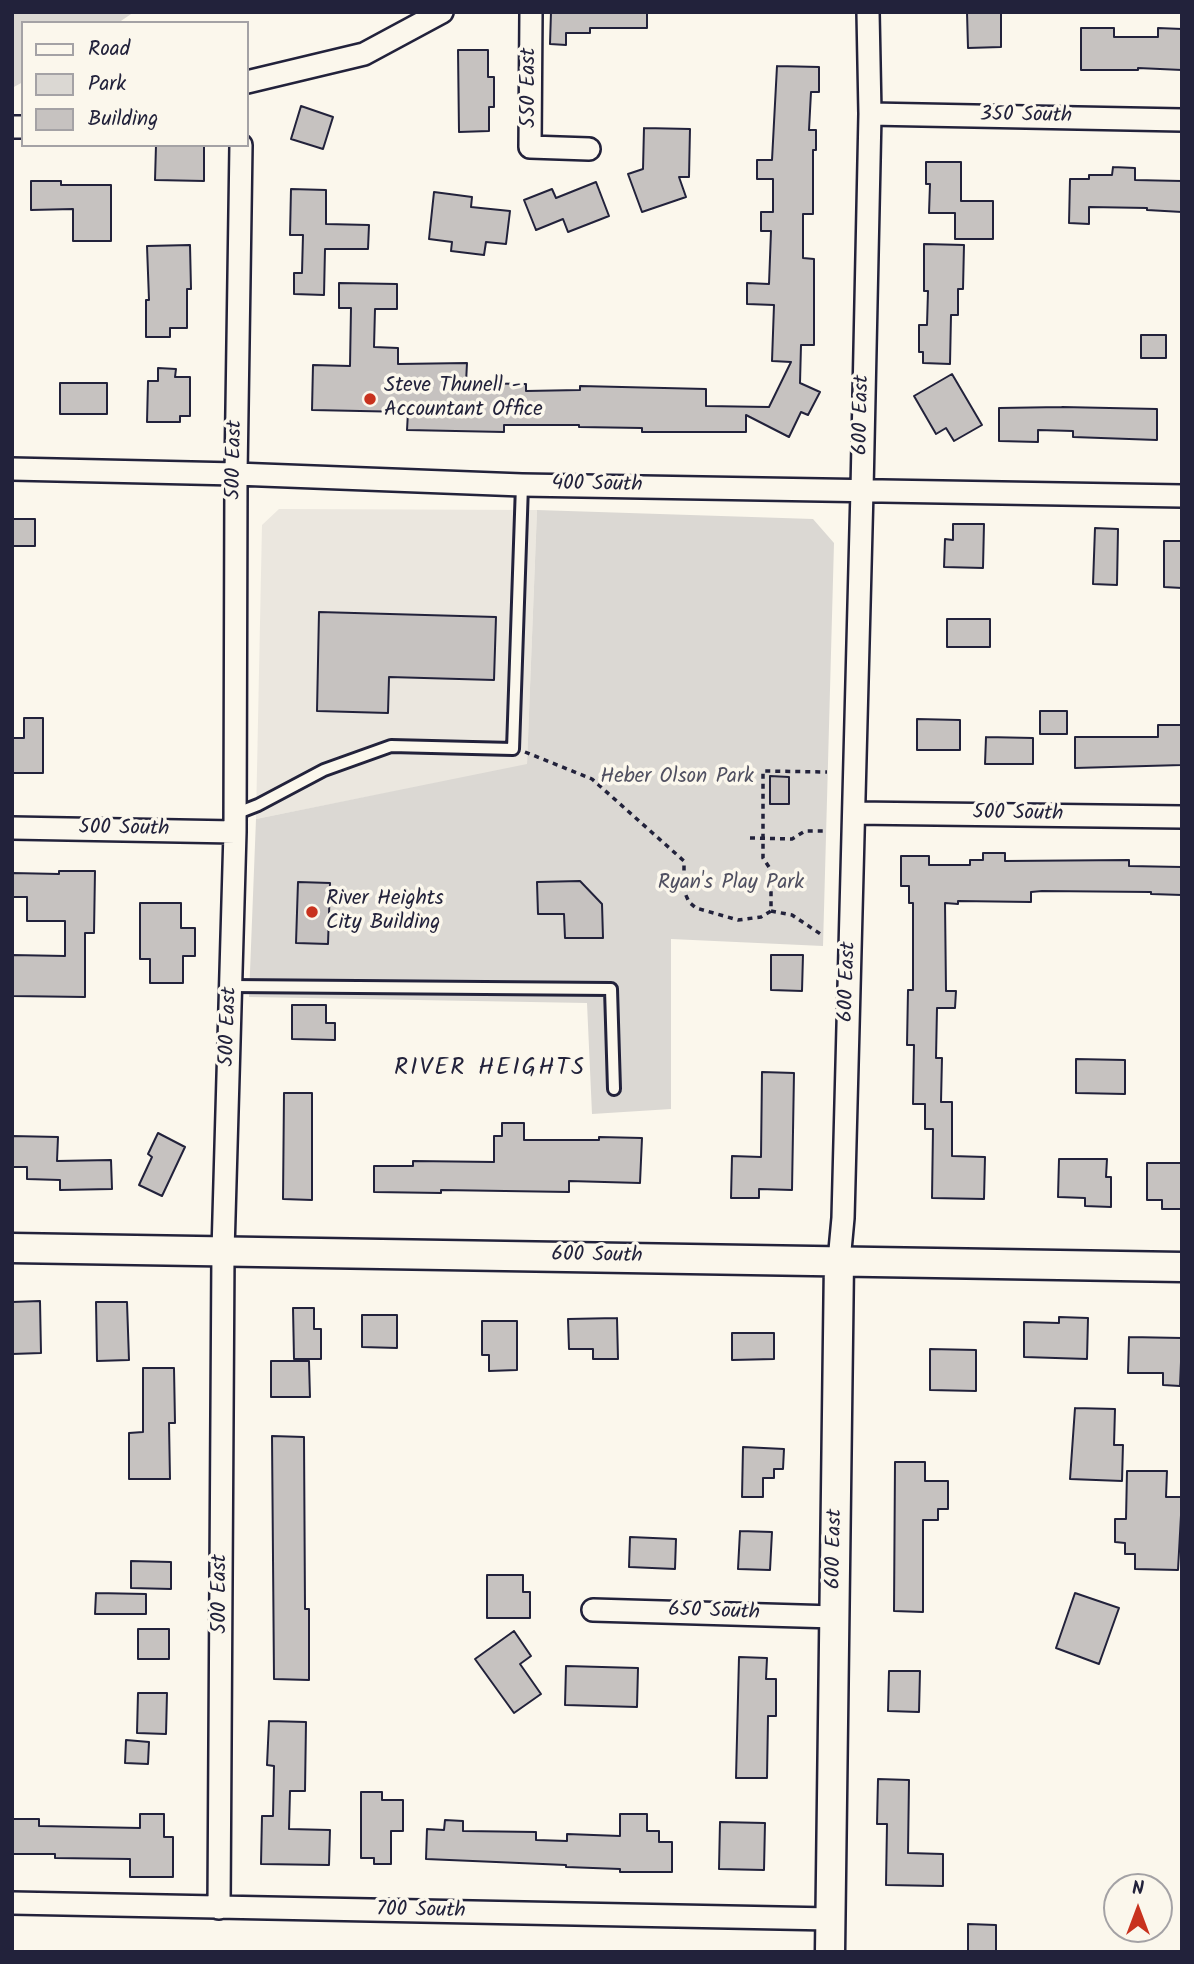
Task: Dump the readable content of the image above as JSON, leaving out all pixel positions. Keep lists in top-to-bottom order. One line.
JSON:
{"streets":{"street":["550 East","350 South","600 East","500 East","400 South","500 South","600 South","650 South","700 South"]},"crossings":[["350 South","600 East"],["600 East","400 South"],["600 East","500 South"],["600 East","600 South"],["600 East","650 South"],["600 East","700 South"],["500 East","400 South"],["500 East","500 South"],["500 East","600 South"],["500 East","700 South"]],"districts":["RIVER HEIGHTS"],"parks":["Heber Olson Park","Ryan's Play Park"],"places":["Steve Thunell - Accountant Office","River Heights City Building"],"legend":["Road","Park","Building"],"north":"top"}
